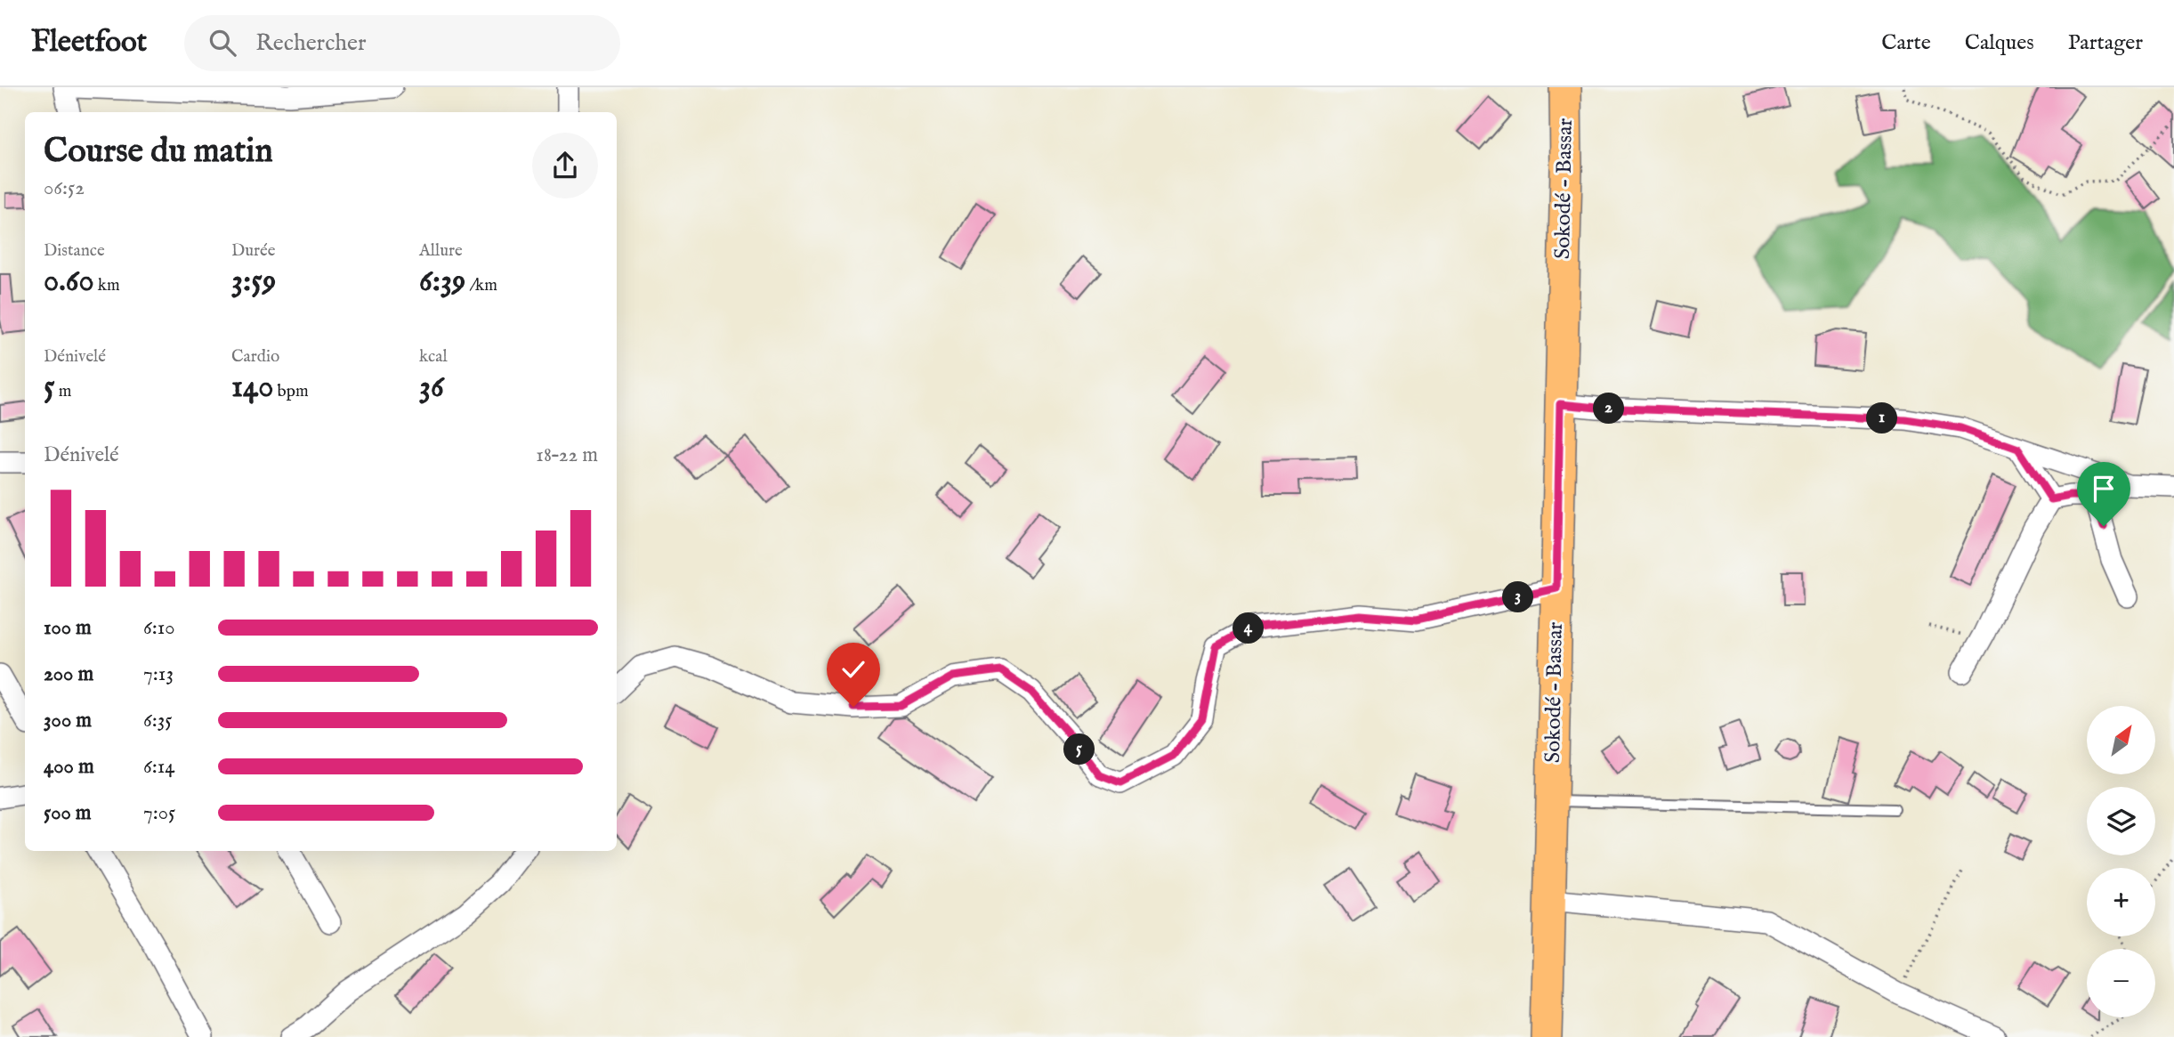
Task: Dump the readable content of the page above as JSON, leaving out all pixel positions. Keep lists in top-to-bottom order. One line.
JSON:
{"streets":{"main road":["Sokodé - Bassar"]},"north":"top right","page":{"header":"Fleetfoot","search":"Rechercher","nav":["Carte","Calques","Partager"],"heading":["Course du matin","06:52"],"stats":[["Distance","0.60 km"],["Durée","3:59"],["Allure","6:39 /km"],["Dénivelé","5 m"],["Cardio","140 bpm"],["kcal","36"]],"pins":["2","1","3","4","5"],"chart":["Dénivelé","18–22 m"],"list":[{"name":"100 m","note":"6:10"},{"name":"200 m","note":"7:13"},{"name":"300 m","note":"6:35"},{"name":"400 m","note":"6:14"},{"name":"500 m","note":"7:05"}],"map_buttons":["+","−"]}}
